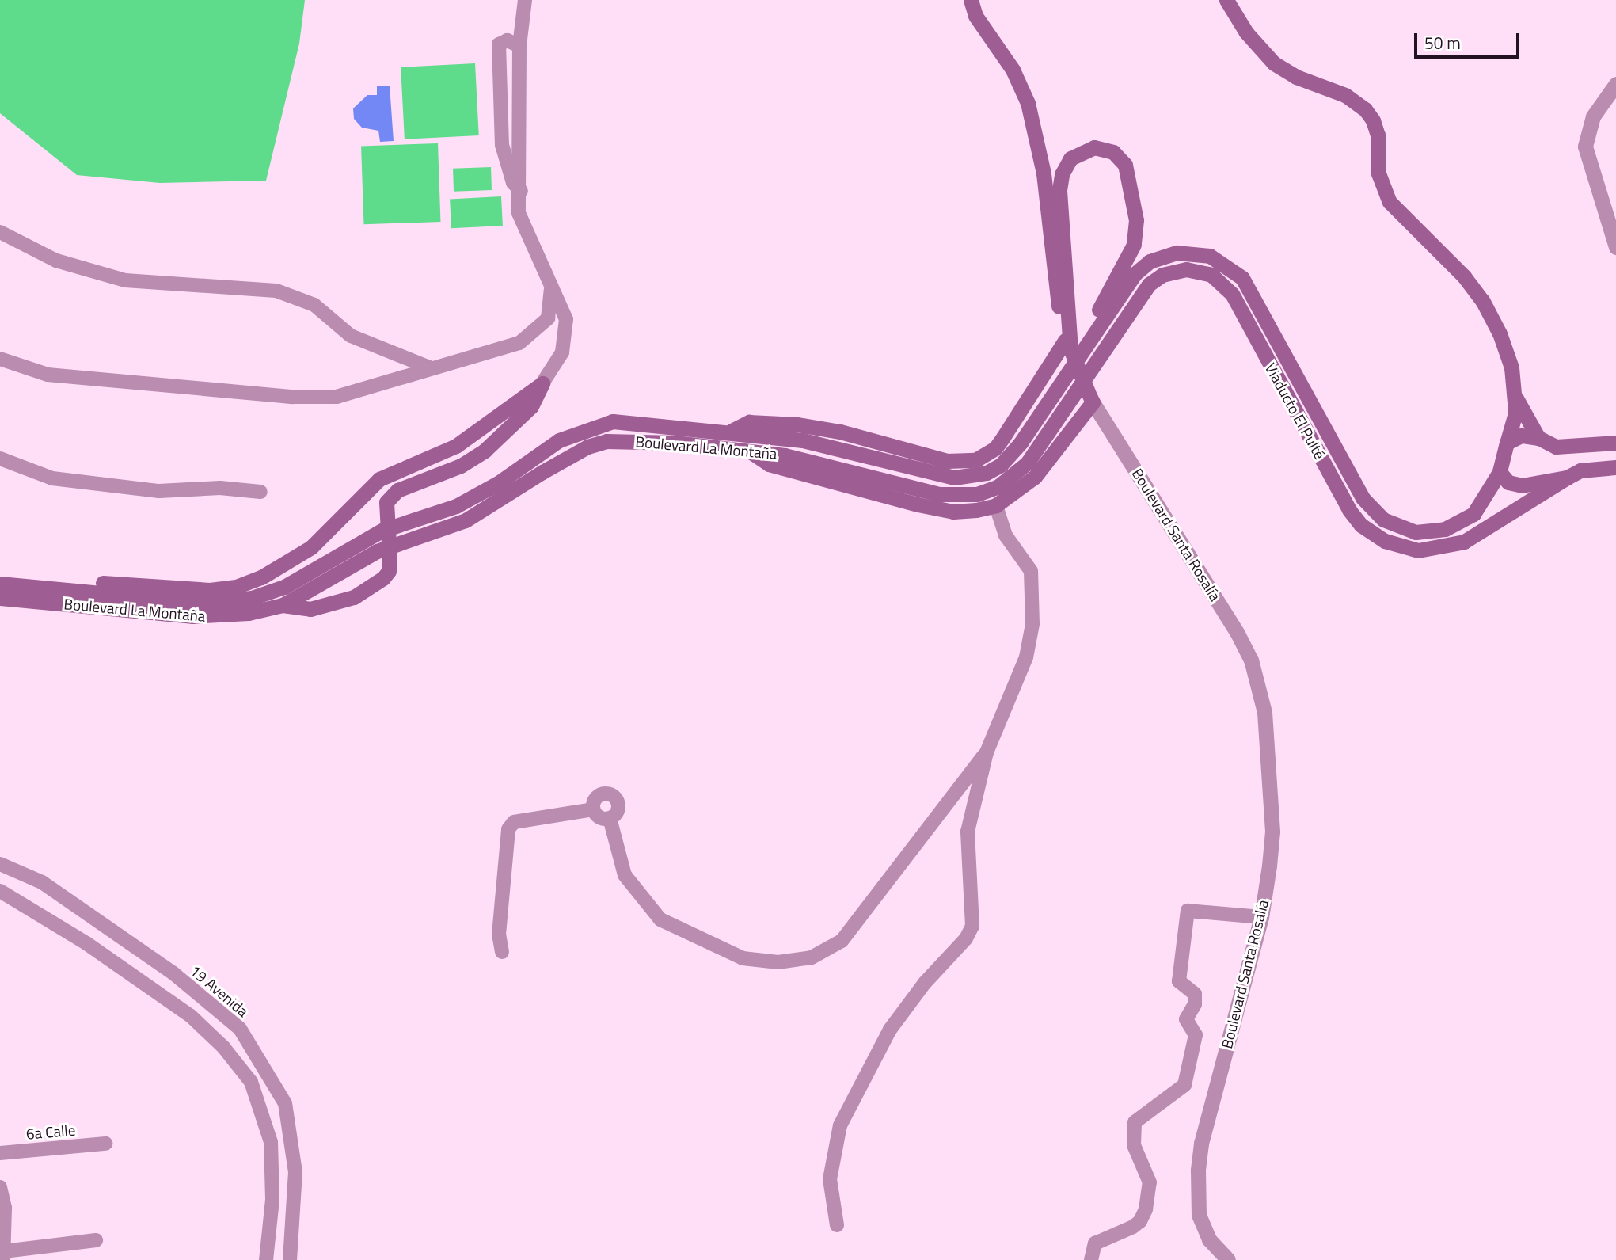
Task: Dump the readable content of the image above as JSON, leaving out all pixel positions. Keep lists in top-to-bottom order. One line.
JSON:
{"streets":{"main road":["Viaducto El Pulté","Boulevard La Montaña"],"street":["Boulevard Santa Rosalía","19 Avenida","6a Calle"]},"crossings":[["Viaducto El Pulté","Boulevard La Montaña"]],"scale_bar":"50 m"}
